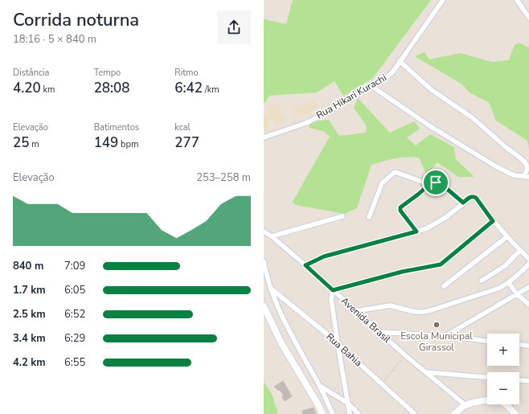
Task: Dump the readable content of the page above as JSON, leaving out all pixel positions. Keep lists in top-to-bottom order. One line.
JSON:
{"streets":{"street":["Rua Hikari Kurachi","Avenida Brasil","Rua Bahia"]},"places":["Escola Municipal Girassol"],"page":{"heading":["Corrida noturna","18:16 · 5 × 840 m"],"stats":[["Distância","4.20 km"],["Tempo","28:08"],["Ritmo","6:42 /km"],["Elevação","25 m"],["Batimentos","149 bpm"],["kcal","277"]],"chart":["Elevação","253–258 m"],"list":[{"name":"840 m","note":"7:09"},{"name":"1.7 km","note":"6:05"},{"name":"2.5 km","note":"6:52"},{"name":"3.4 km","note":"6:29"},{"name":"4.2 km","note":"6:55"}],"map_buttons":["+","−"]}}
